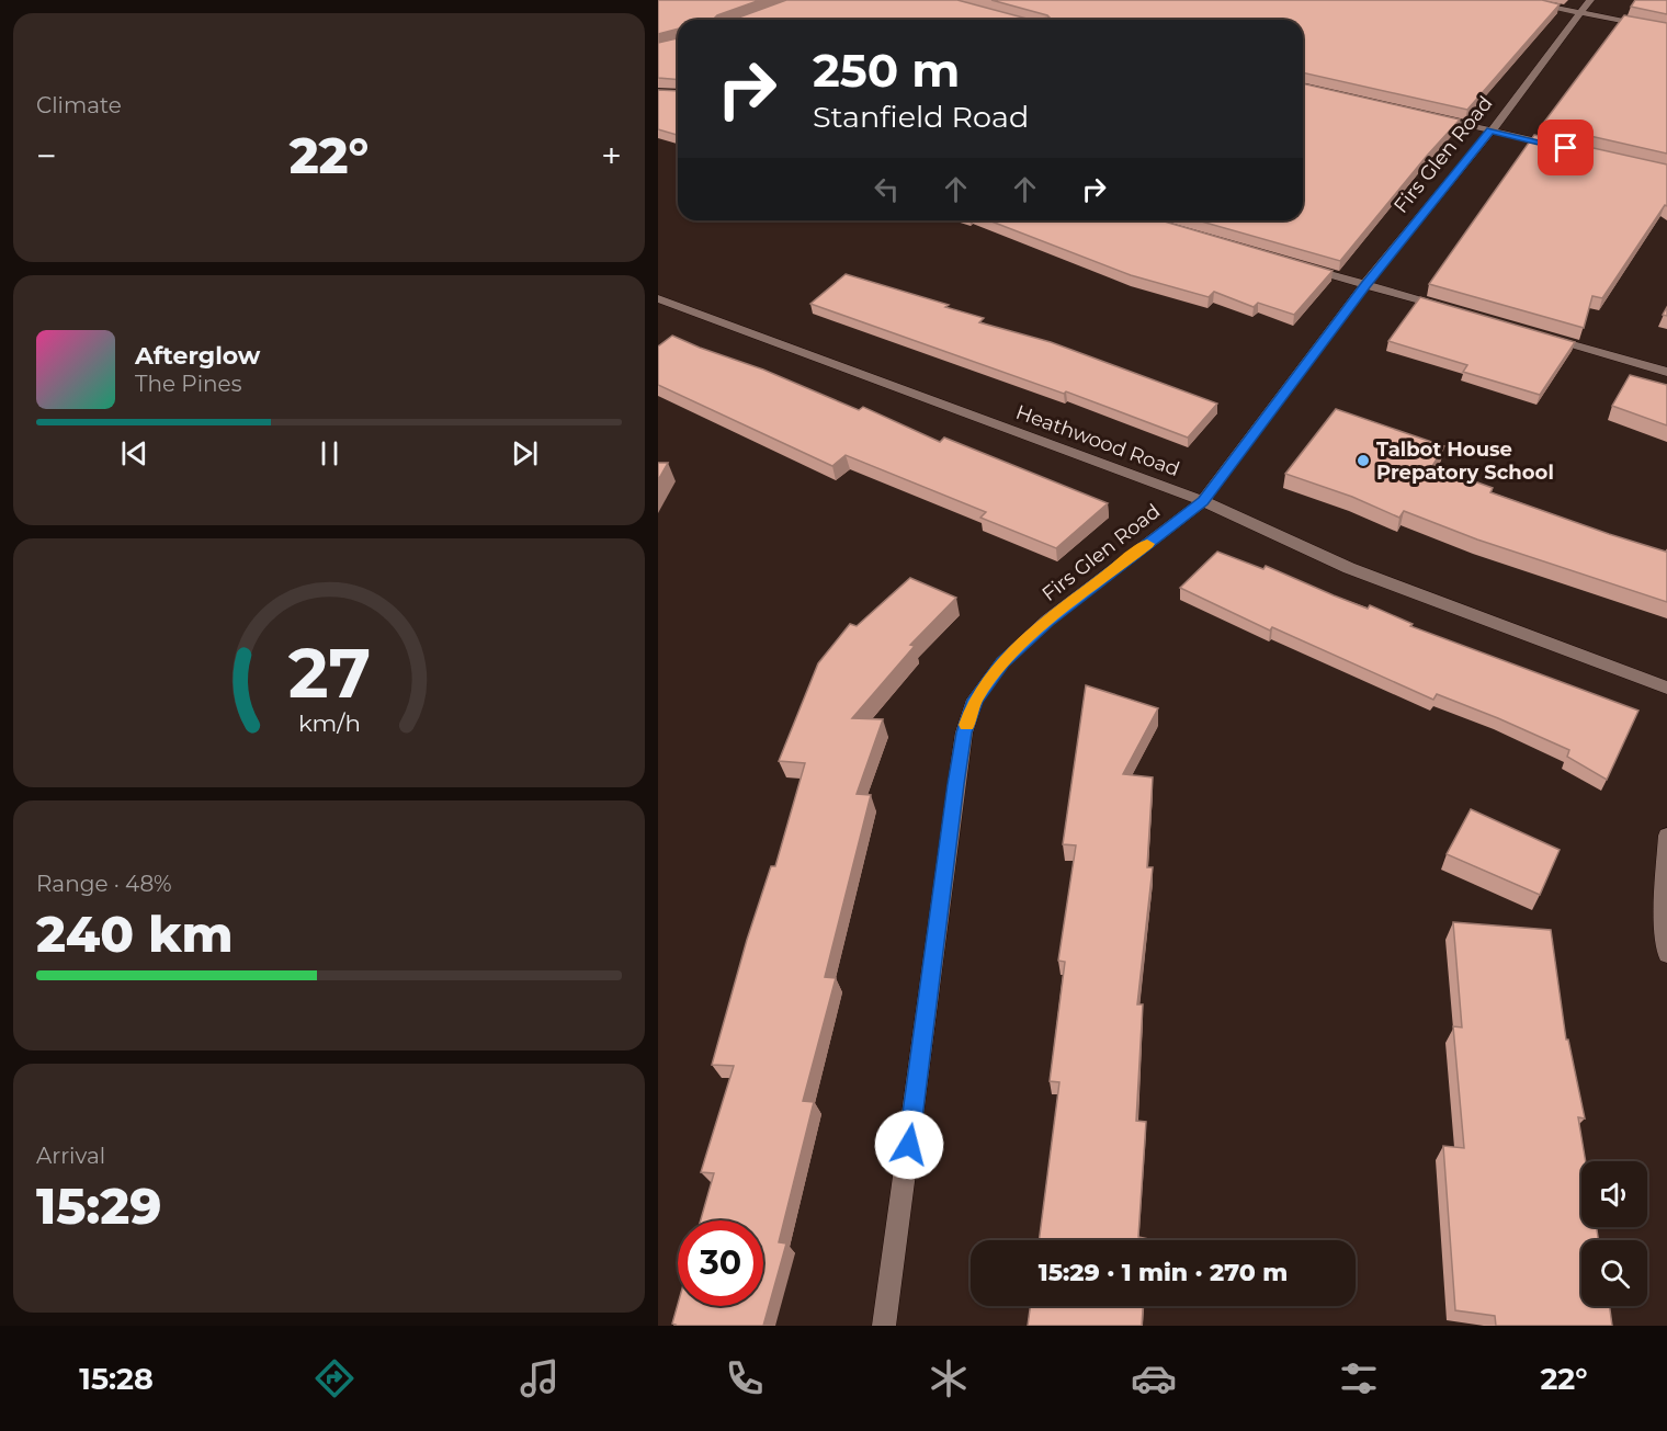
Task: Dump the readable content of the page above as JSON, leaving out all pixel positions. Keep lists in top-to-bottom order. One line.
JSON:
{"streets":{"street":["Firs Glen Road","Heathwood Road"]},"crossings":[["Firs Glen Road","Heathwood Road"]],"places":["Talbot House Prepatory School"],"page":{"tile":["Climate",["Range · 48%","240 km"],["Arrival","15:29"]],"turn":["250 m","Stanfield Road"],"heat":["−","22°","+"],"song":["Afterglow","The Pines"],"limit":"30","trip":"15:29 · 1 min · 270 m","tabs":["15:28","22°"],"gauge":["27","km/h"]}}
